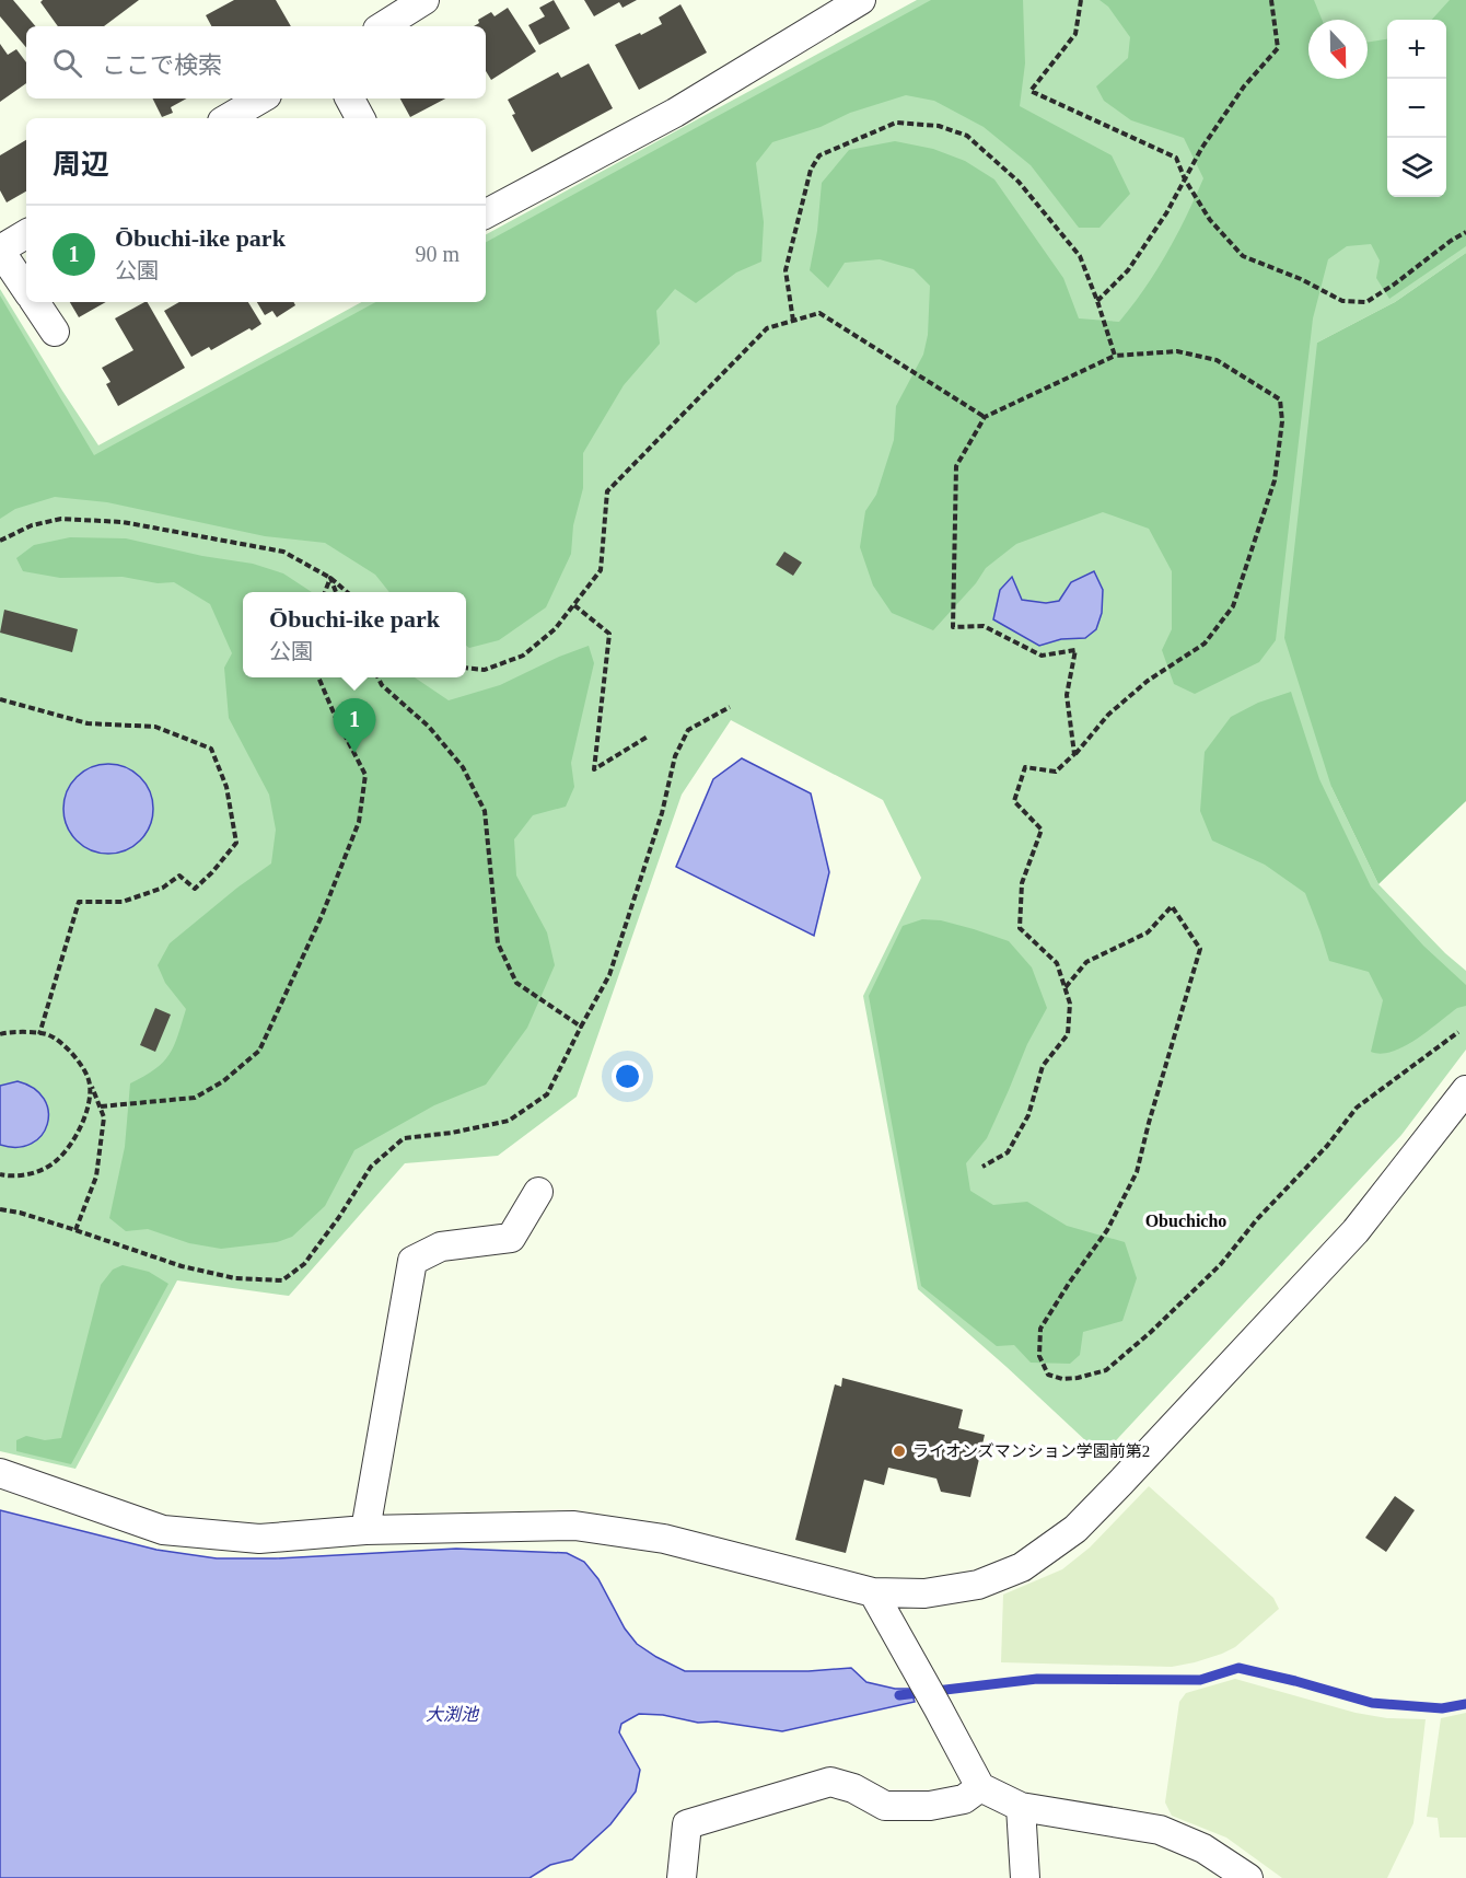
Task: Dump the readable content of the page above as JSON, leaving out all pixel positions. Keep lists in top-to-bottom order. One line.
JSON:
{"districts":["Obuchicho"],"water":["大渕池"],"places":["ライオンズマンション学園前第2"],"north":"bottom","page":{"map_buttons":["+","−"],"search":"ここで検索","heading":"周辺","list":[{"mark":"1","name":"Ōbuchi-ike park","note":"公園","value":"90 m"}],"popup":["Ōbuchi-ike park","公園"],"pins":"1"}}
